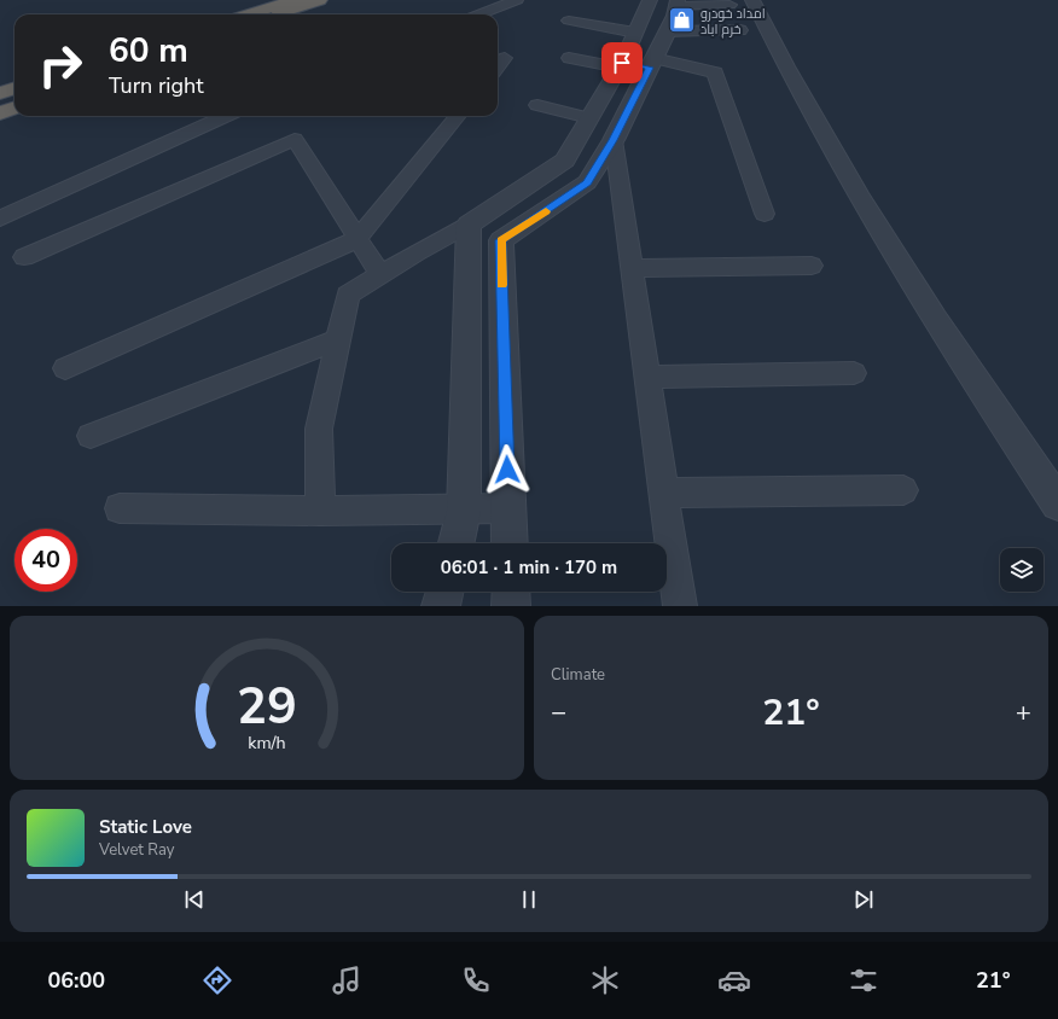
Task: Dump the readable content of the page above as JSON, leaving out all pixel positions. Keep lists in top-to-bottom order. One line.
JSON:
{"places":{"shop":["امداد خودرو خرم اباد"]},"page":{"turn":["60 m","Turn right"],"limit":"40","trip":"06:01 · 1 min · 170 m","tile":"Climate","heat":["−","21°","+"],"song":["Static Love","Velvet Ray"],"tabs":["06:00","21°"],"gauge":["29","km/h"]}}
